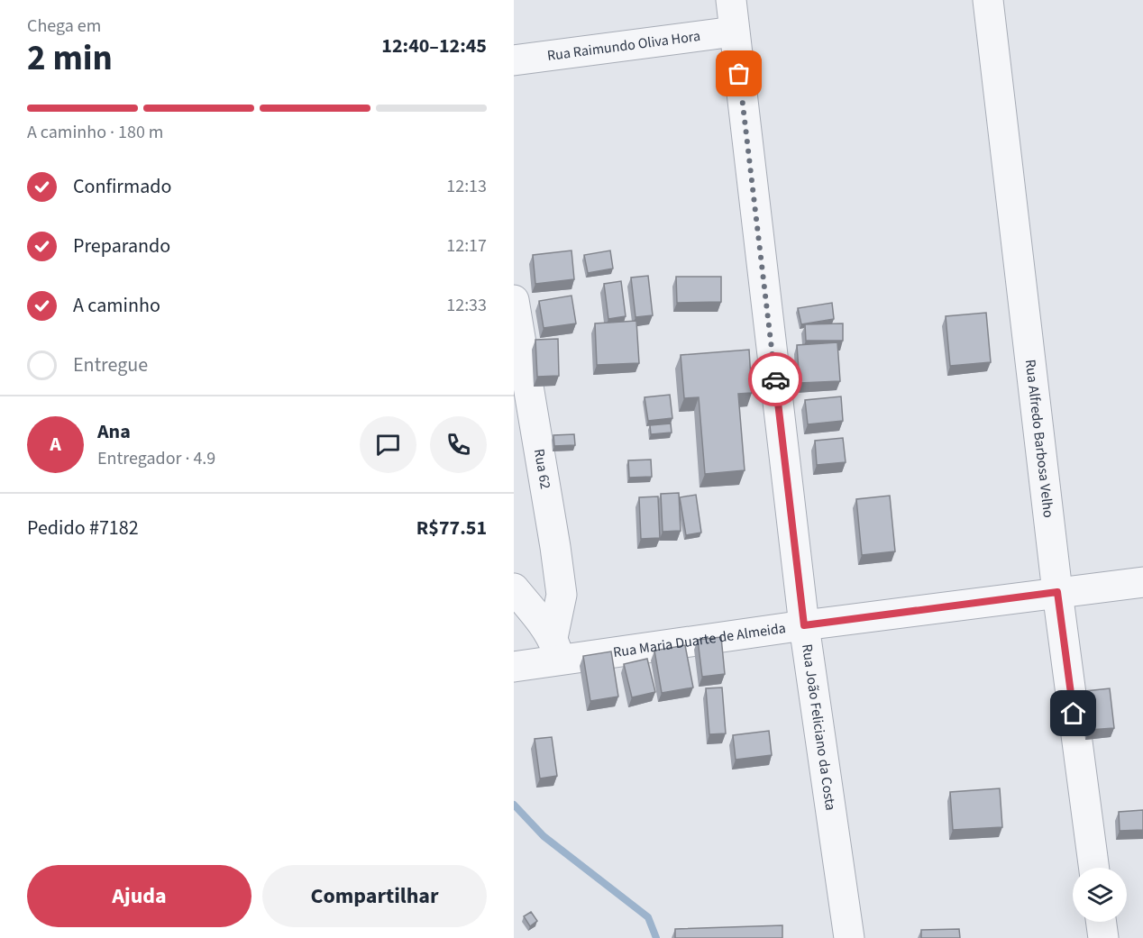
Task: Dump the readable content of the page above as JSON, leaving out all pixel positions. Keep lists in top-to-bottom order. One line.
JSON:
{"streets":{"street":["Rua Raimundo Oliva Hora","Rua Alfredo Barbosa Velho","Rua 62","Rua Maria Duarte de Almeida","Rua João Feliciano da Costa"]},"crossings":[["Rua Raimundo Oliva Hora","Rua João Feliciano da Costa"],["Rua Alfredo Barbosa Velho","Rua Maria Duarte de Almeida"],["Rua 62","Rua Maria Duarte de Almeida"],["Rua Maria Duarte de Almeida","Rua João Feliciano da Costa"]],"page":{"heading":["2 min","Chega em","12:40–12:45"],"panel":["Ana","Entregador · 4.9","Pedido #7182","R$77.51"],"bar":"A caminho · 180 m","list":[["Confirmado","12:13"],["Preparando","12:17"],["A caminho","12:33"],"Entregue"],"round":"A","buttons":["Ajuda","Compartilhar"]}}
